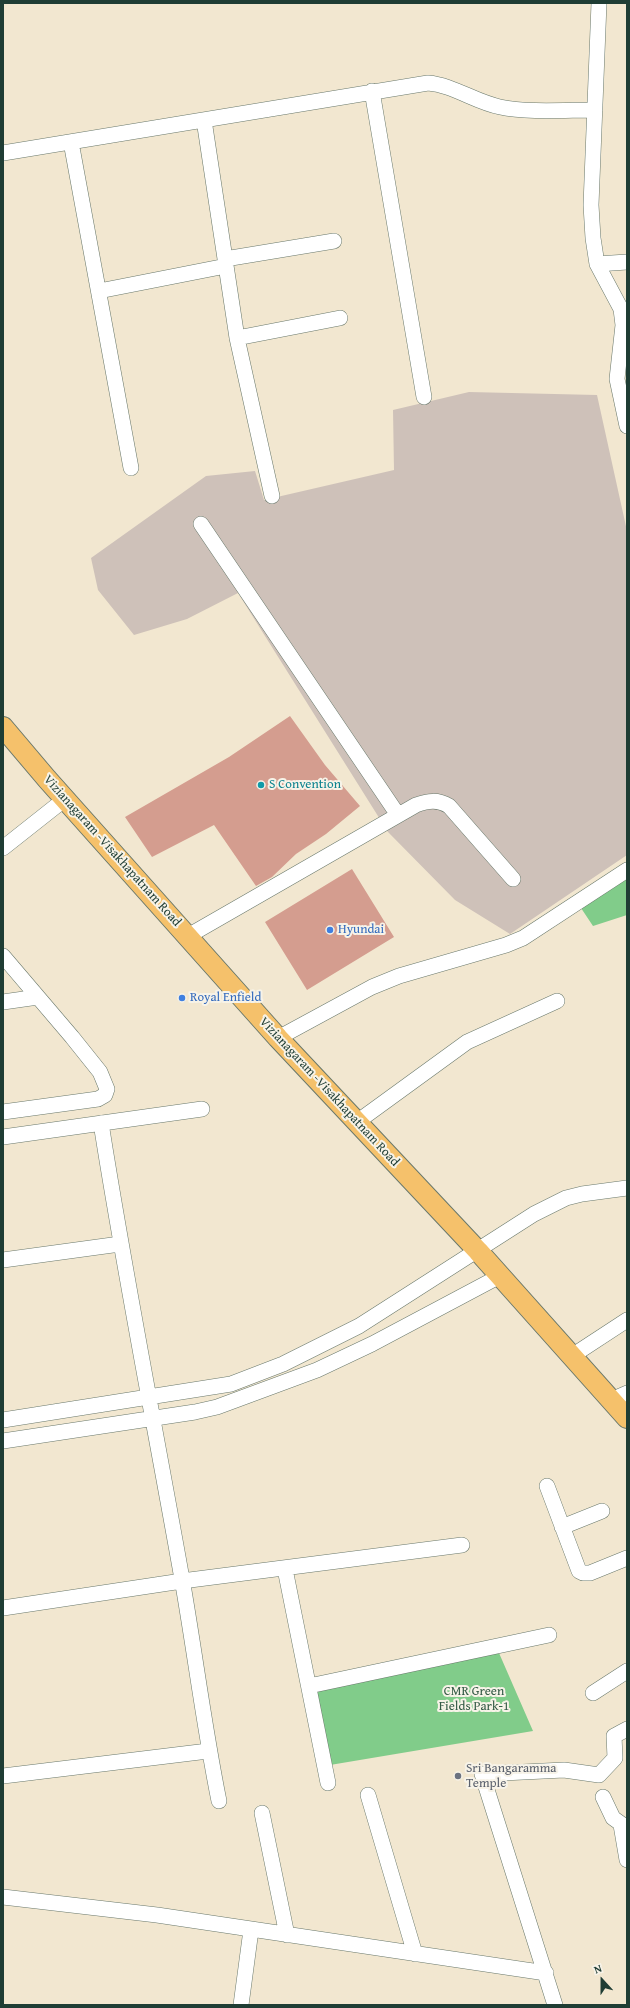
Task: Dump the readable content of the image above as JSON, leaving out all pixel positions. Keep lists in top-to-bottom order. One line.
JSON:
{"streets":{"main road":["Vizianagaram -Visakhapatnam Road"]},"parks":["CMR Green Fields Park-1"],"places":["S Convention","Hyundai","Royal Enfield","Sri Bangaramma Temple"],"north":"top"}
